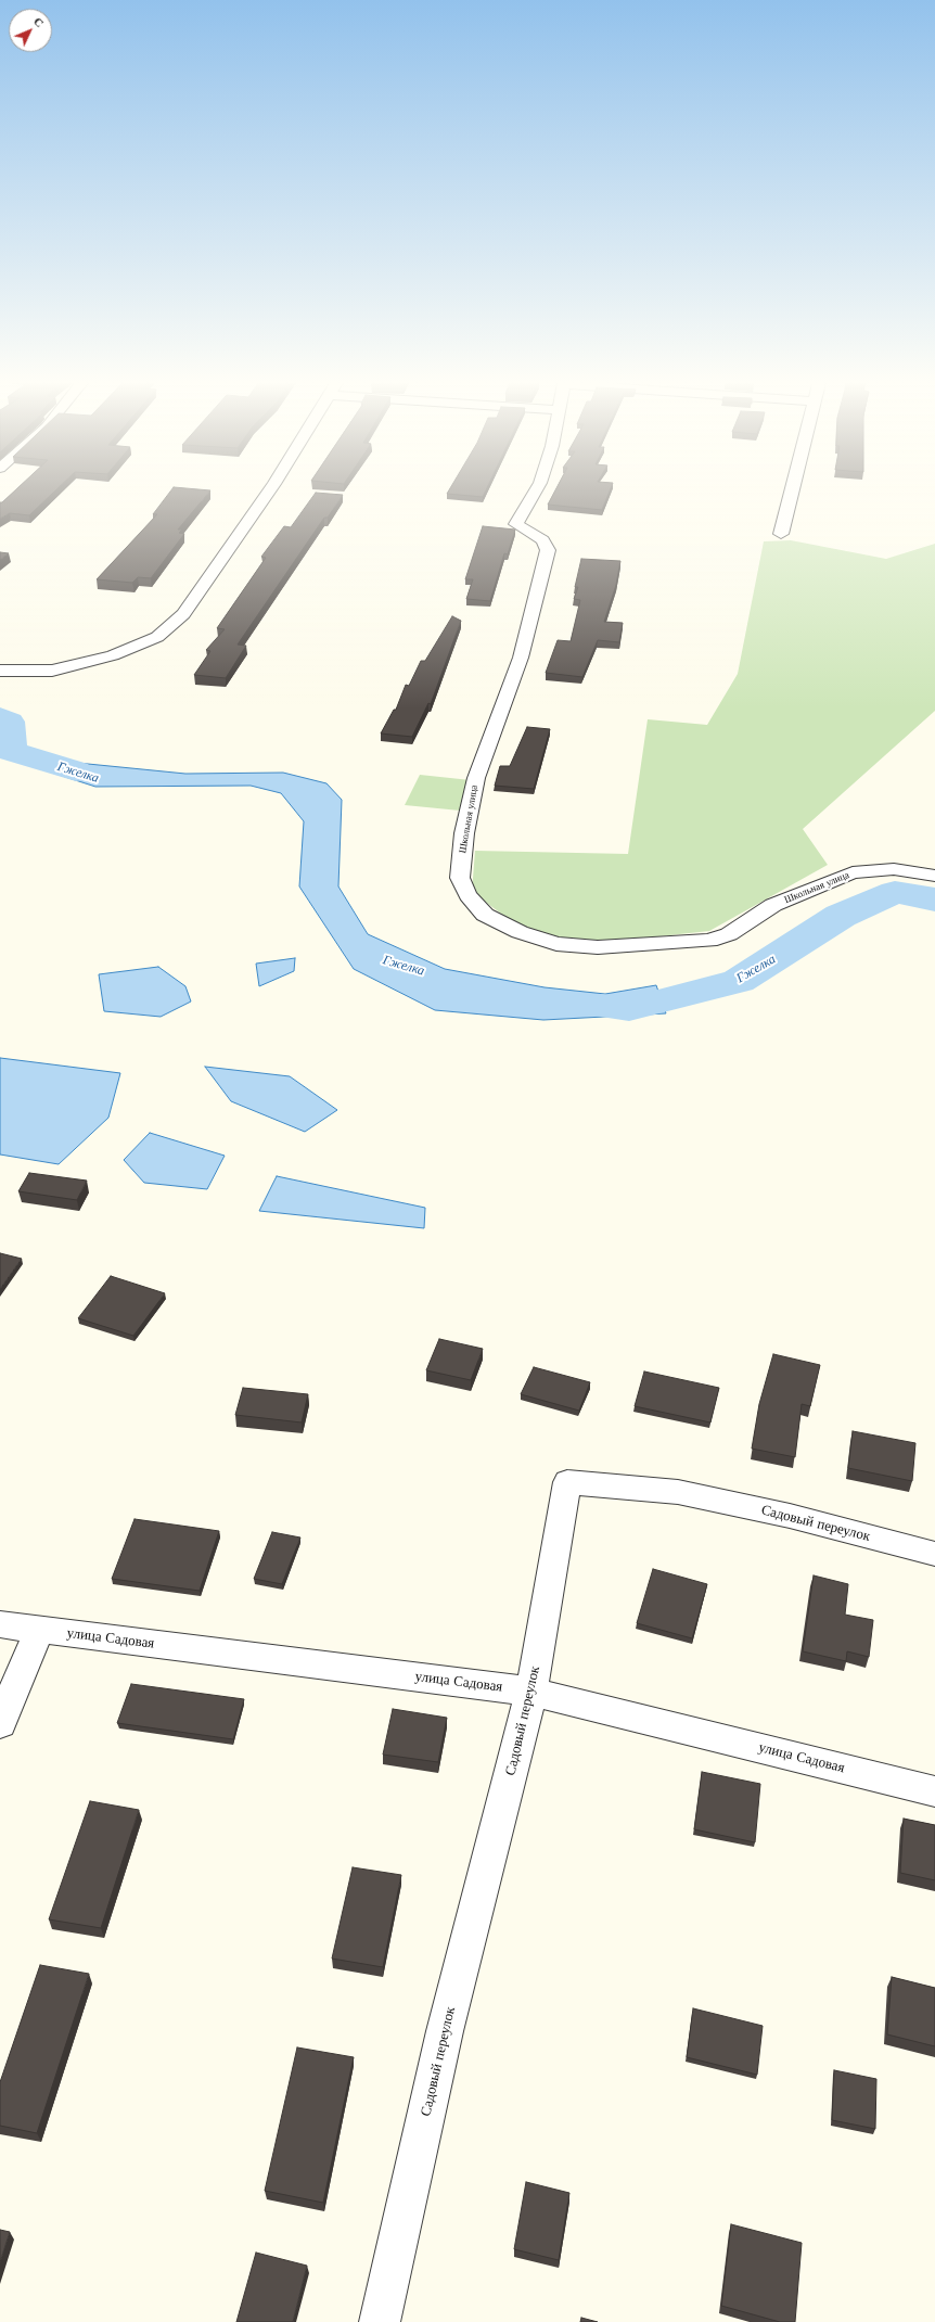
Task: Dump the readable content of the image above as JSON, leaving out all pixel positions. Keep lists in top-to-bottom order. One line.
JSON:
{"streets":{"street":["Школьная улица","Садовый переулок","улица Садовая"]},"crossings":[["Садовый переулок","улица Садовая"]],"water":["Гжелка"],"north":"top right"}
